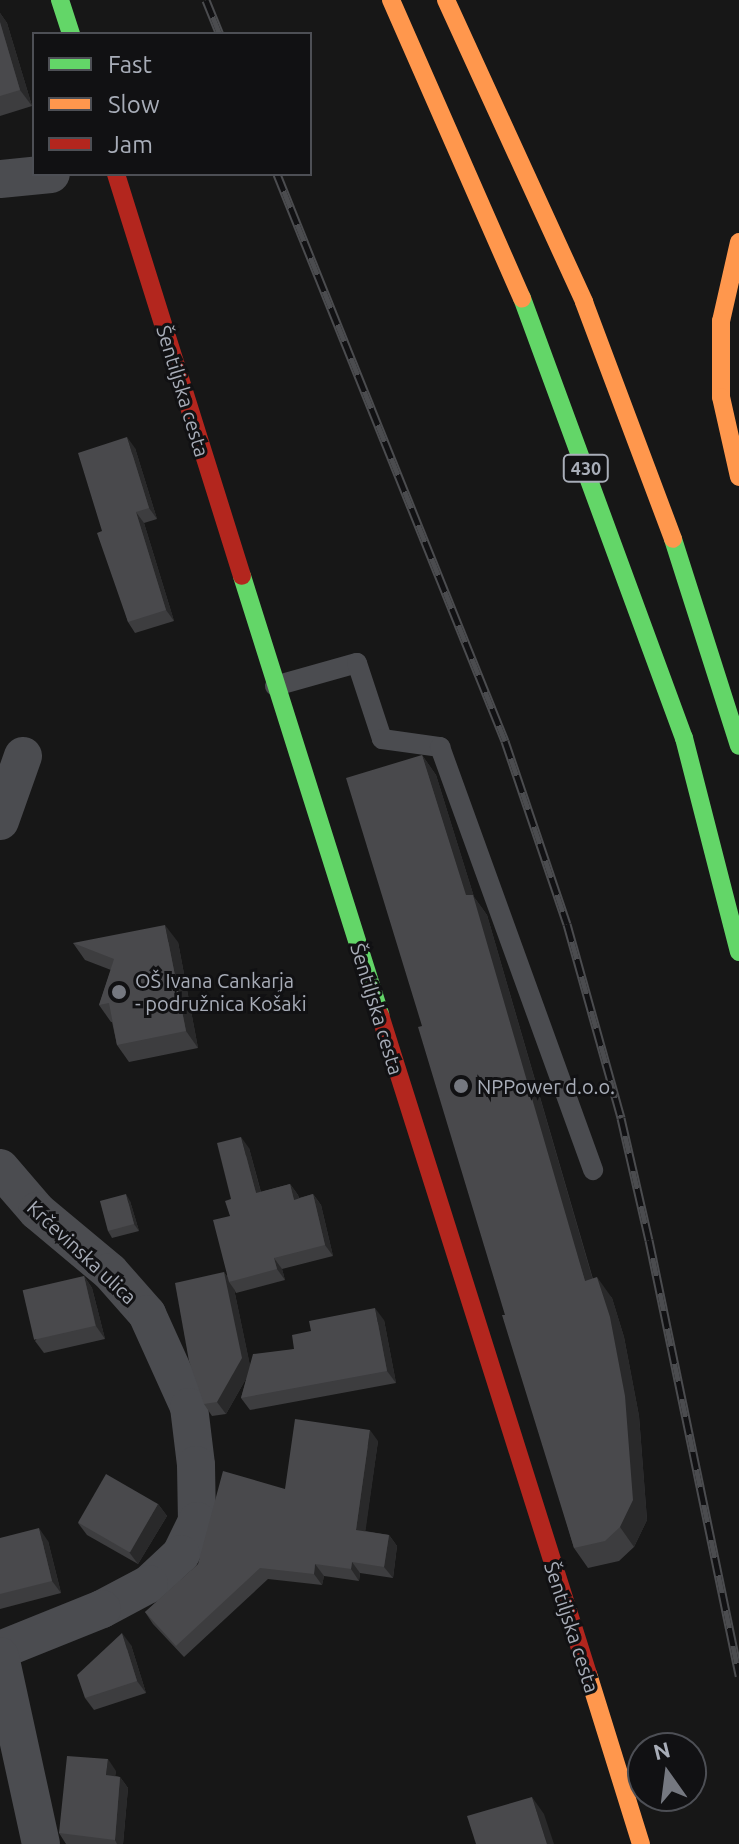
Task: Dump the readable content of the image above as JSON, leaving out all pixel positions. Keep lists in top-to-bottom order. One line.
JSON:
{"streets":{"main road":["Šentiljska cesta","430"],"street":["Krčevinska ulica"]},"places":["OŠ Ivana Cankarja - podružnica Košaki","NPPower d.o.o."],"legend":["Fast","Slow","Jam"],"north":"top"}
